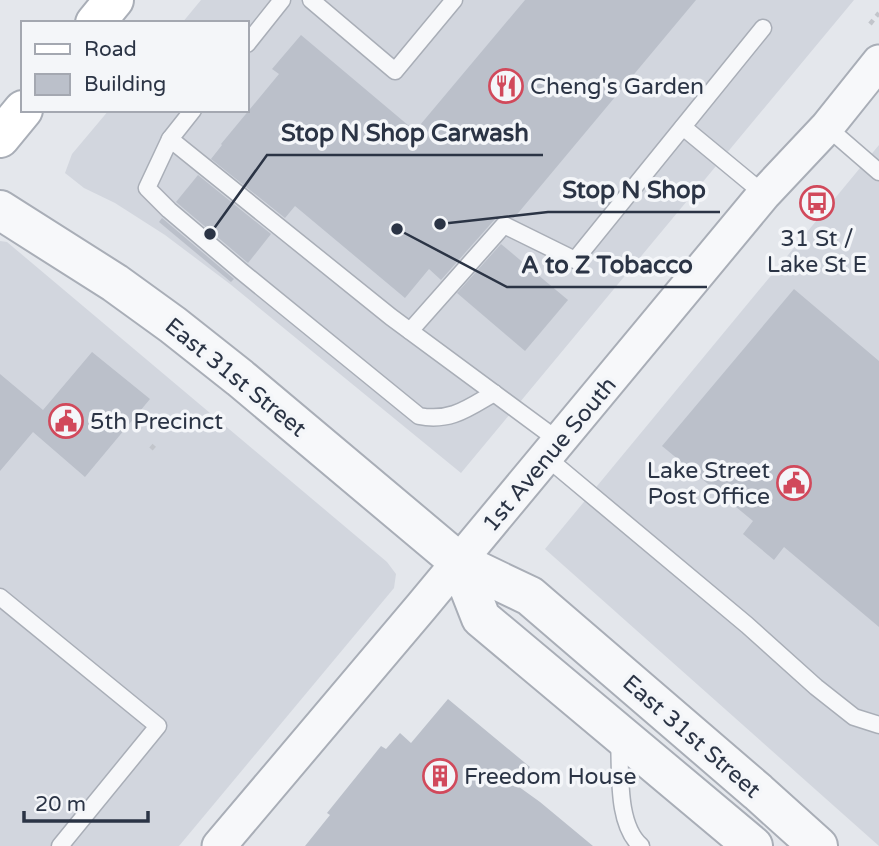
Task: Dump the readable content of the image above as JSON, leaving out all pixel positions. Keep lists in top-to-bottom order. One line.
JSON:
{"streets":{"street":["East 31st Street","1st Avenue South"]},"crossings":[["East 31st Street","1st Avenue South"]],"places":{"restaurant":["Cheng's Garden"],"bus stop":["31 St / Lake St E"],"other":["Stop N Shop","A to Z Tobacco","Stop N Shop Carwash"],"public building":["5th Precinct","Lake Street Post Office"],"building":["Freedom House"]},"legend":["Road","Building"],"scale_bar":"20 m"}
